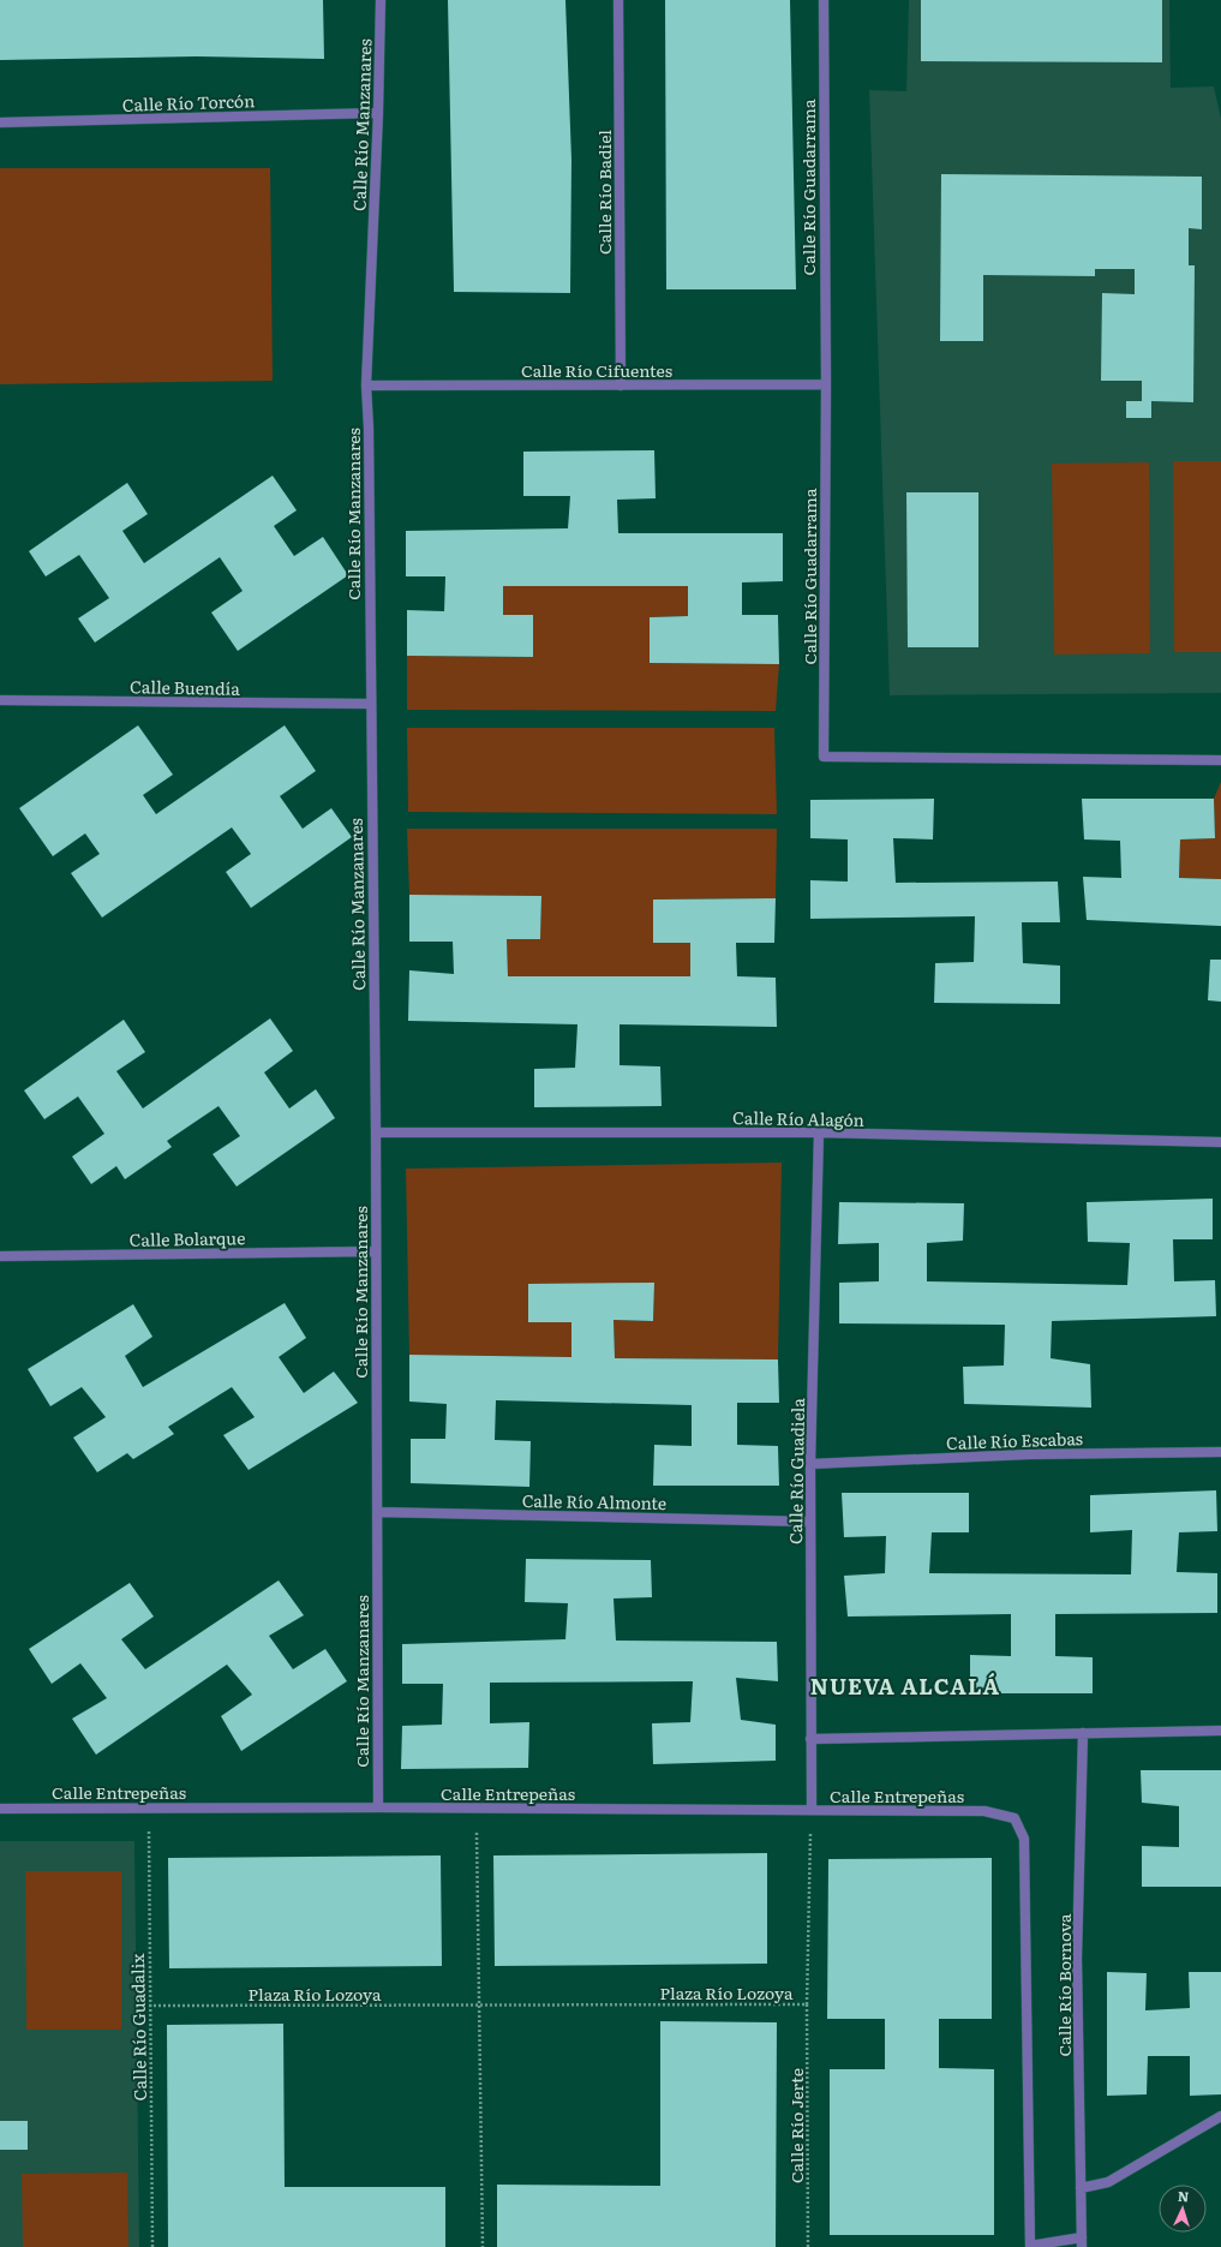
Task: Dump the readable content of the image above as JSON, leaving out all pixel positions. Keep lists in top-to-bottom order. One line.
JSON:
{"streets":{"street":["Calle Río Torcón","Calle Río Manzanares","Calle Río Guadarrama","Calle Río Badiel","Calle Río Cifuentes","Calle Buendía","Calle Río Alagón","Calle Bolarque","Calle Río Escabas","Calle Río Guadiela","Calle Río Almonte","Calle Entrepeñas","Calle Río Bornova"],"path":["Plaza Río Lozoya","Calle Río Guadalix","Calle Río Jerte"]},"crossings":[["Calle Río Torcón","Calle Río Manzanares"],["Calle Río Manzanares","Calle Río Cifuentes"],["Calle Río Manzanares","Calle Buendía"],["Calle Río Manzanares","Calle Río Alagón"],["Calle Río Manzanares","Calle Bolarque"],["Calle Río Manzanares","Calle Río Almonte"],["Calle Río Manzanares","Calle Entrepeñas"],["Calle Río Guadarrama","Calle Río Cifuentes"],["Calle Río Badiel","Calle Río Cifuentes"],["Calle Río Alagón","Calle Río Guadiela"],["Calle Río Escabas","Calle Río Guadiela"],["Calle Río Guadiela","Calle Río Almonte"],["Calle Río Guadiela","Calle Entrepeñas"],["Calle Río Guadiela","Plaza Río Lozoya"],["Calle Entrepeñas","Calle Río Bornova"],["Calle Entrepeñas","Plaza Río Lozoya"],["Calle Entrepeñas","Calle Río Guadalix"],["Plaza Río Lozoya","Calle Río Guadalix"],["Plaza Río Lozoya","Calle Río Jerte"]],"districts":["NUEVA ALCALÁ"],"north":"top"}
